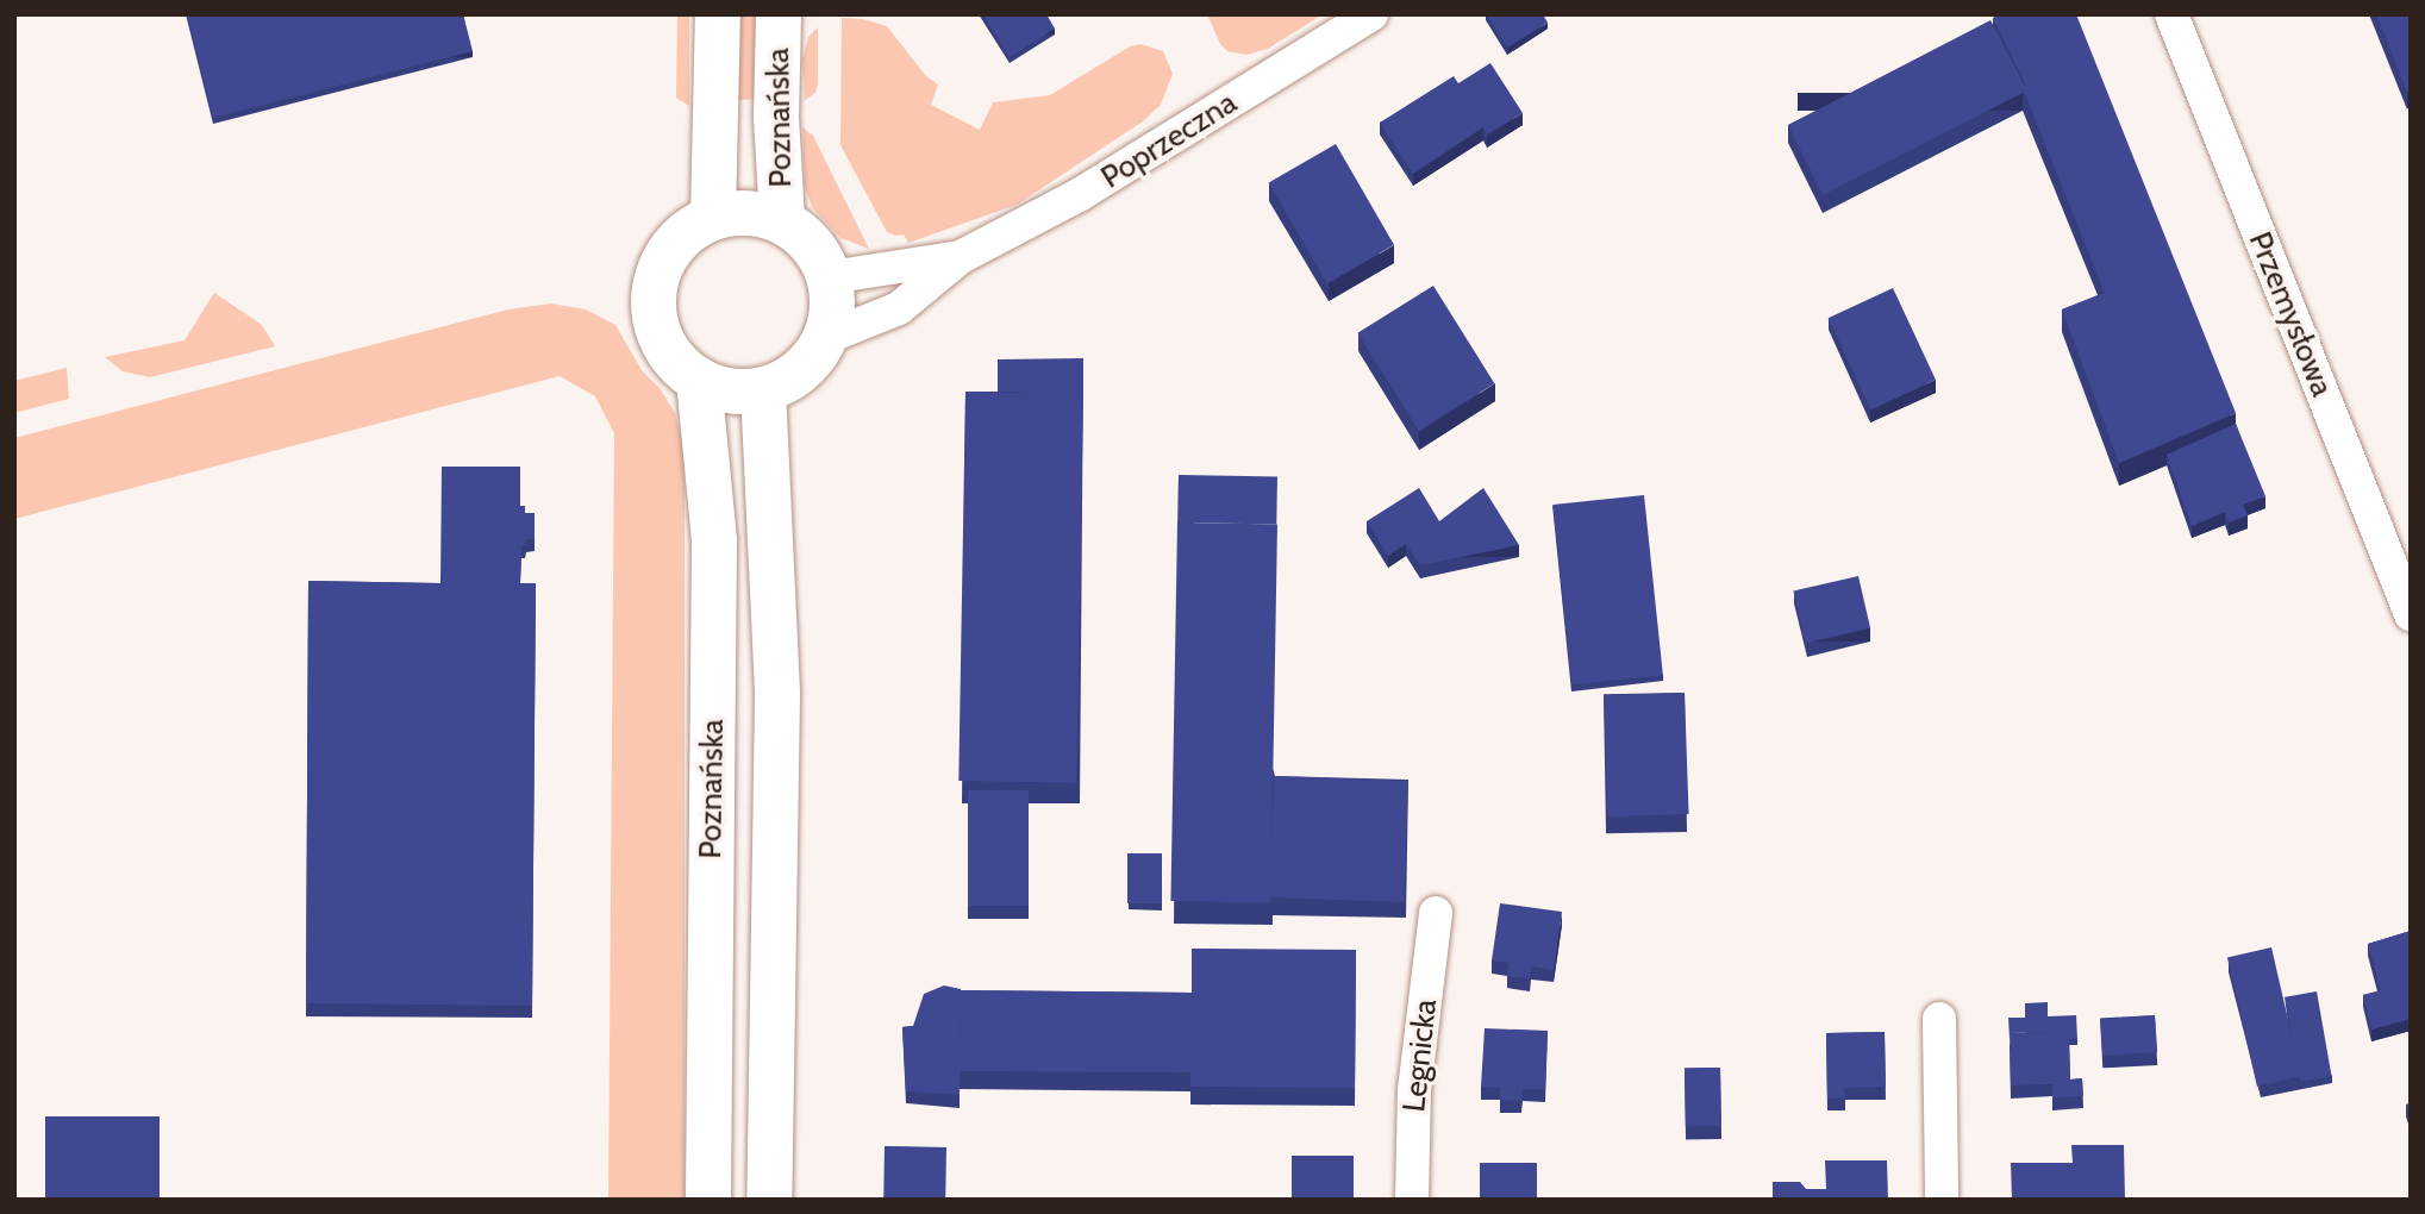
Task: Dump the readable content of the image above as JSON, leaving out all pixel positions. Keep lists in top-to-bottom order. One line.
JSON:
{"streets":{"main road":["Poznańska"],"street":["Poprzeczna","Przemysłowa","Legnicka"]},"crossings":[["Poznańska","Poprzeczna"]]}
